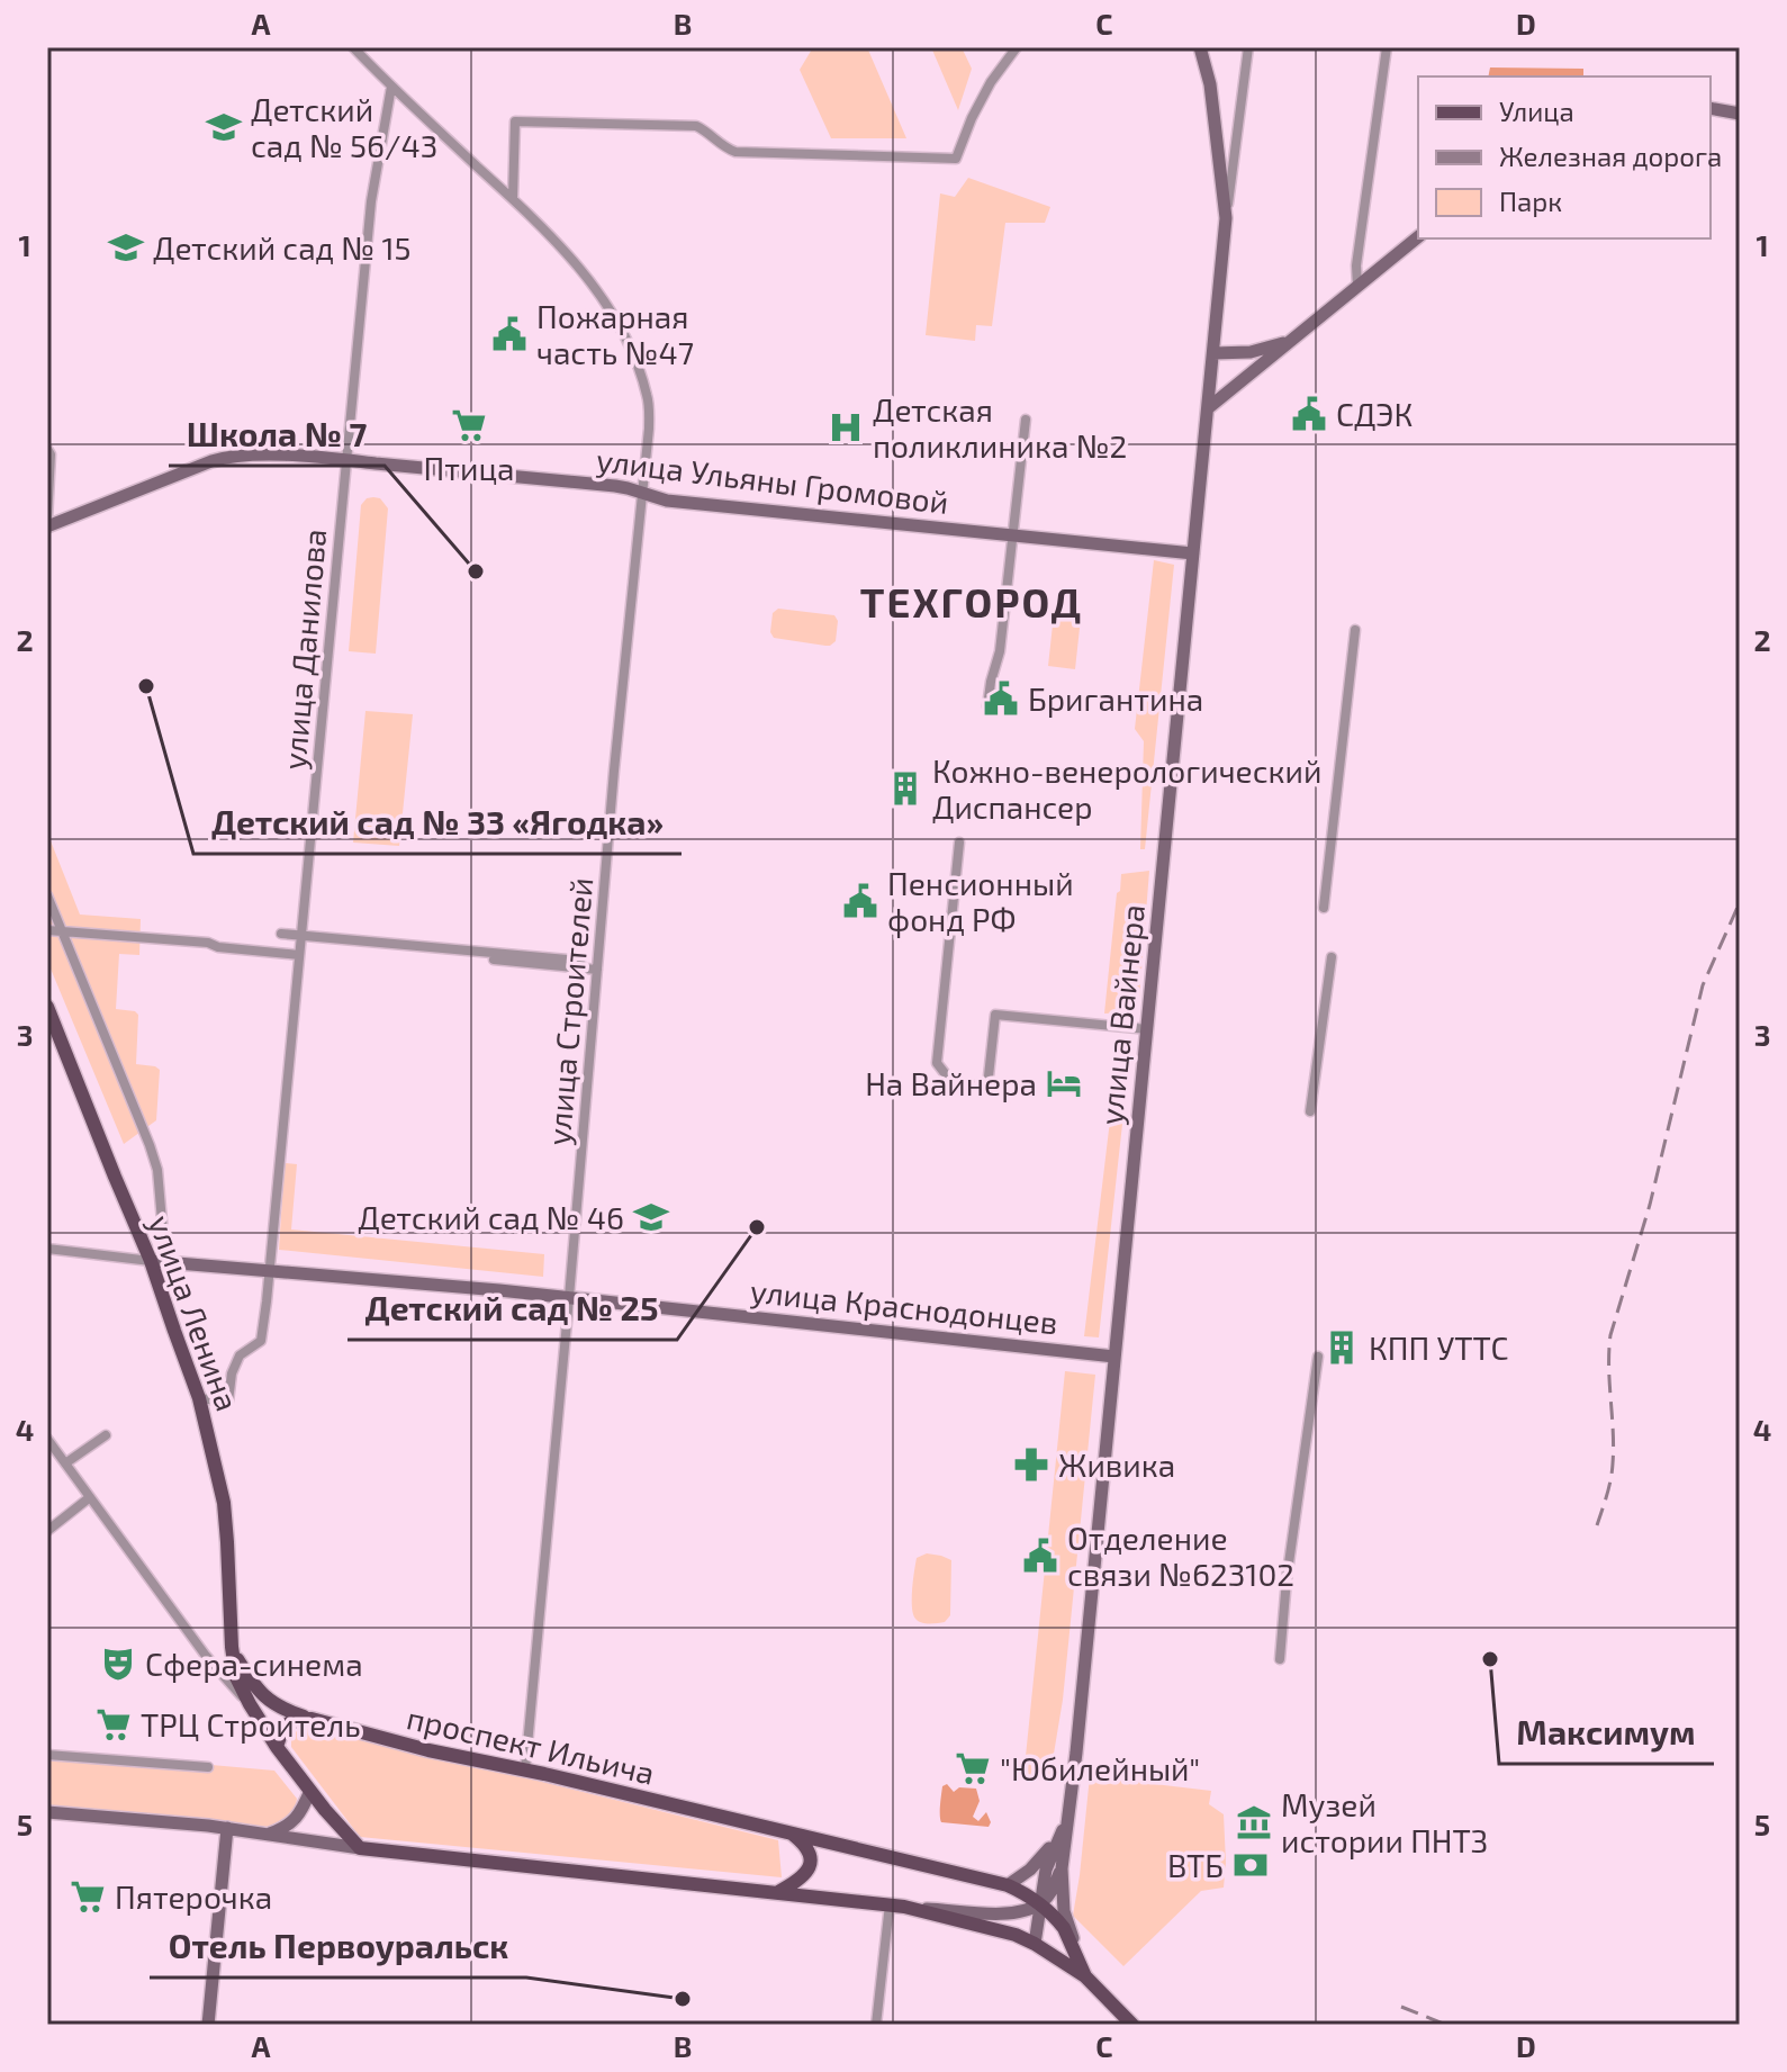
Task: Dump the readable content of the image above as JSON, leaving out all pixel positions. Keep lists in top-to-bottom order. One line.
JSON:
{"streets":{"main road":["улица Ульяны Громовой","улица Вайнера","улица Краснодонцев","улица Ленина","проспект Ильича"],"street":["улица Данилова","улица Строителей"]},"crossings":[["улица Ульяны Громовой","улица Данилова"],["улица Ульяны Громовой","улица Строителей"],["улица Ульяны Громовой","улица Вайнера"],["улица Данилова","улица Строителей"],["улица Данилова","улица Краснодонцев"],["улица Данилова","улица Ленина"],["улица Строителей","улица Краснодонцев"],["улица Строителей","проспект Ильича"],["улица Вайнера","улица Краснодонцев"],["улица Вайнера","проспект Ильича"],["улица Краснодонцев","улица Ленина"]],"districts":["ТЕХГОРОД"],"places":{"school or university":["Детский сад № 56/43","Детский сад № 15","Детский сад № 46"],"public building":["Пожарная часть №47","СДЭК","Бригантина","Пенсионный фонд РФ","Отделение связи №623102"],"supermarket":["Птица","ТРЦ Строитель","\"Юбилейный\"","Пятерочка"],"hospital":["Детская поликлиника №2"],"other":["Школа № 7","Детский сад № 33 «Ягодка»","Детский сад № 25","Максимум","Отель Первоуральск"],"building":["Кожно-венерологический Диспансер","КПП УТТС"],"hotel":["На Вайнера"],"pharmacy":["Живика"],"theatre":["Сфера-синема"],"museum":["Музей истории ПНТЗ"],"bank":["ВТБ"]},"legend":["Улица","Железная дорога","Парк"],"grid":{"columns":["A","B","C","D"],"rows":["1","2","3","4","5"]}}
